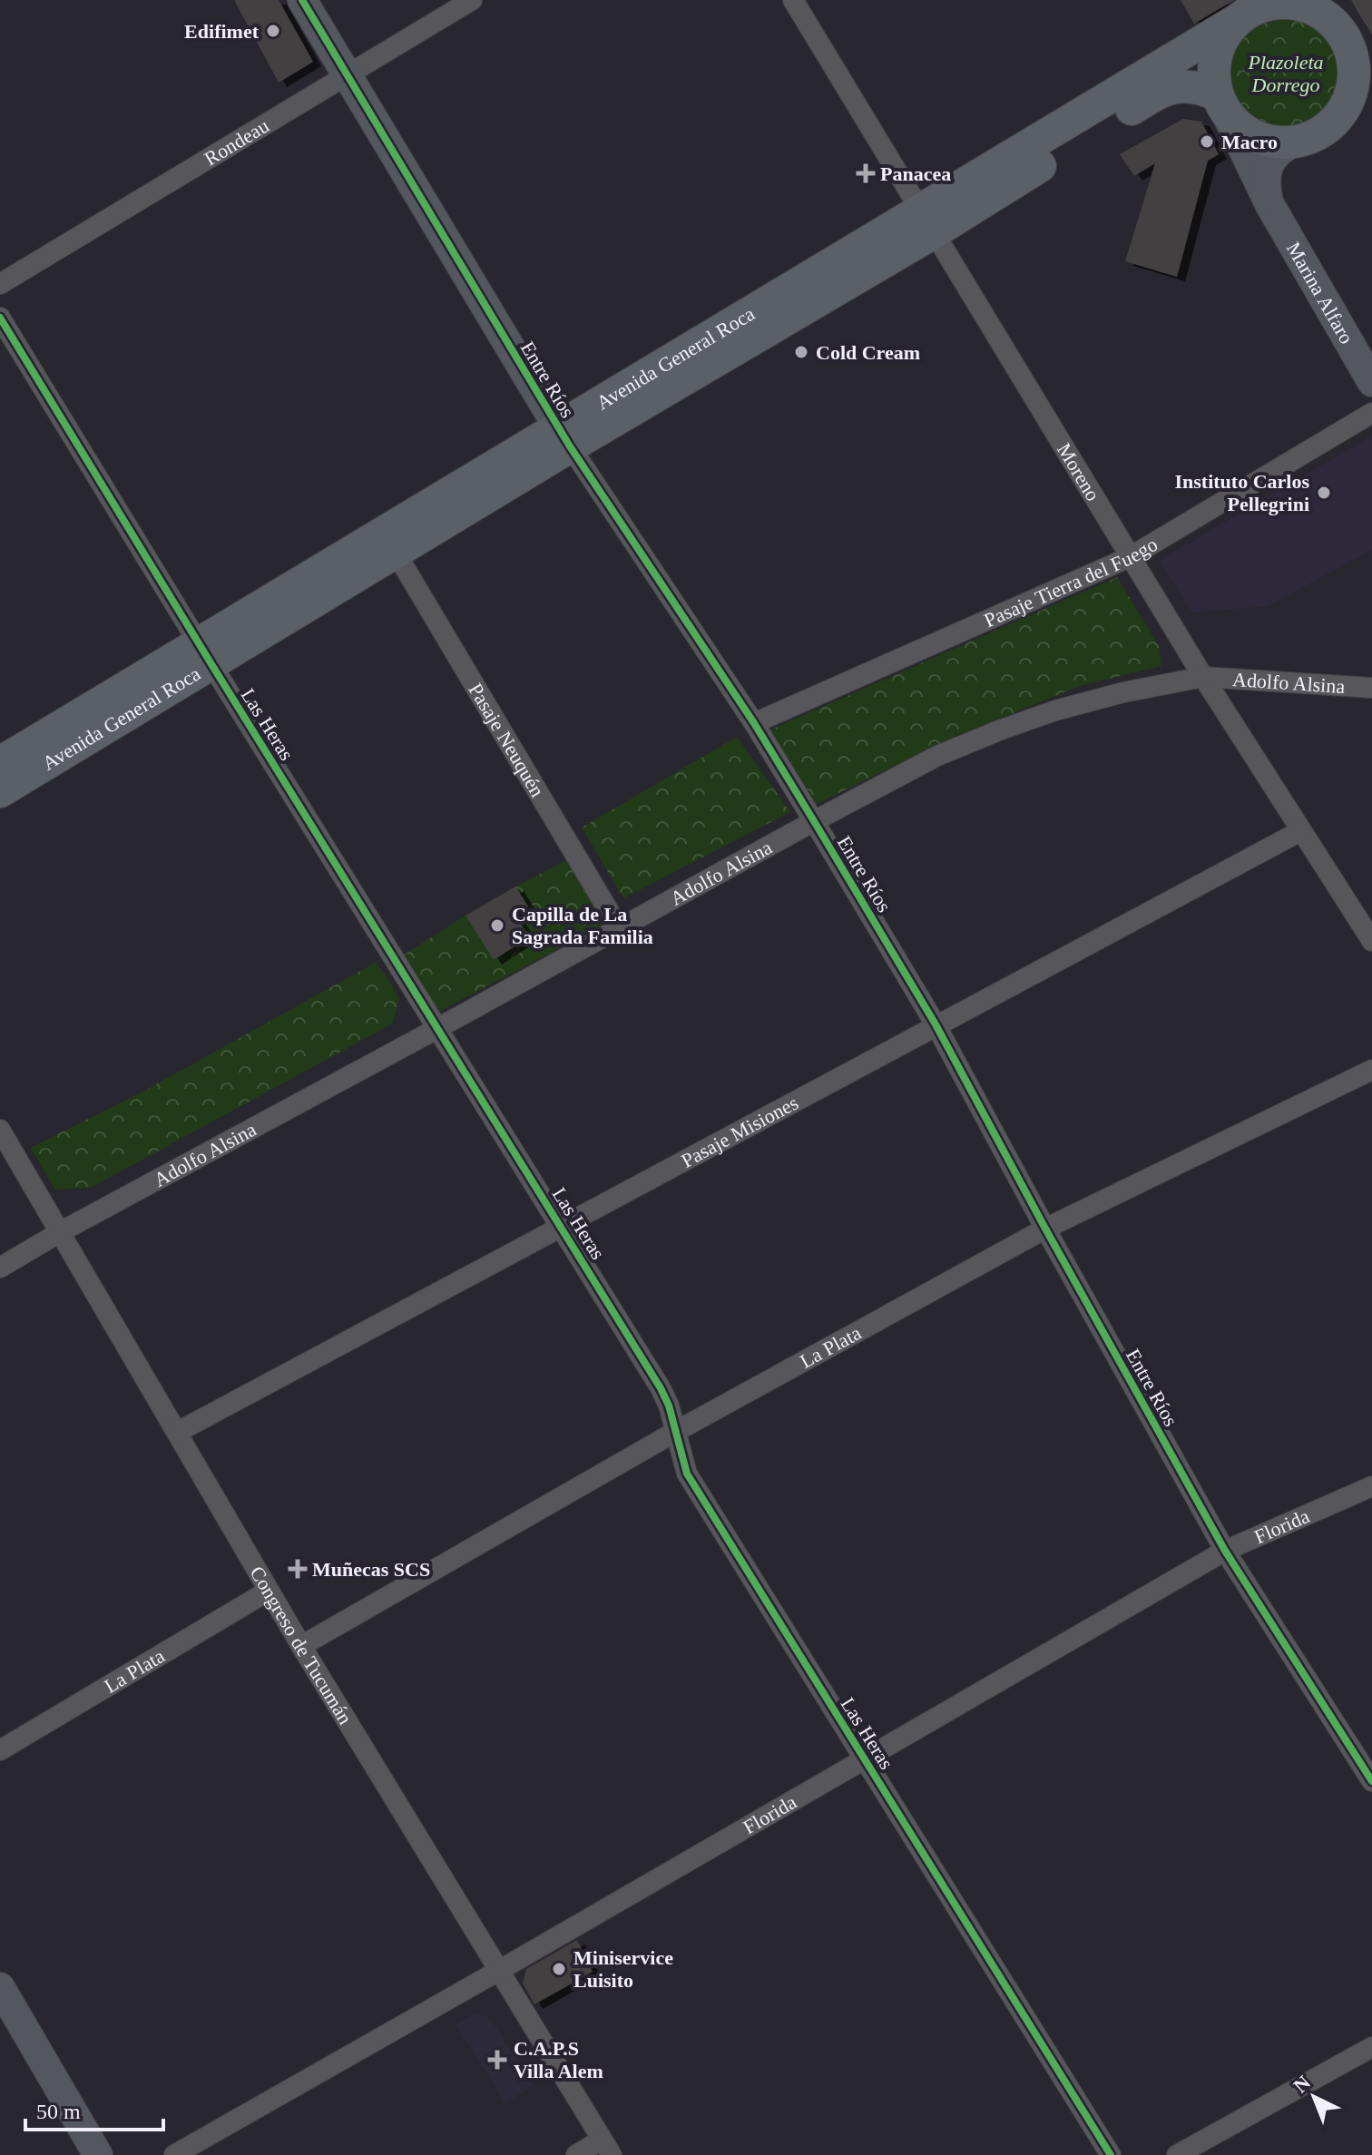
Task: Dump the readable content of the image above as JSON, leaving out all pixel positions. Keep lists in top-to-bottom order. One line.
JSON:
{"streets":{"main road":["Avenida General Roca"],"street":["Rondeau","Marina Alfaro","Entre Ríos","Moreno","Pasaje Tierra del Fuego","Adolfo Alsina","Las Heras","Pasaje Neuquén","Pasaje Misiones","La Plata","Florida","Congreso de Tucumán"]},"crossings":[["Rondeau","Entre Ríos"],["Marina Alfaro","Avenida General Roca"],["Avenida General Roca","Entre Ríos"],["Avenida General Roca","Moreno"],["Avenida General Roca","Las Heras"],["Avenida General Roca","Pasaje Neuquén"],["Entre Ríos","Pasaje Tierra del Fuego"],["Entre Ríos","Adolfo Alsina"],["Entre Ríos","Pasaje Misiones"],["Entre Ríos","La Plata"],["Entre Ríos","Florida"],["Moreno","Pasaje Tierra del Fuego"],["Moreno","Adolfo Alsina"],["Moreno","Pasaje Misiones"],["Adolfo Alsina","Las Heras"],["Adolfo Alsina","Pasaje Neuquén"],["Adolfo Alsina","Congreso de Tucumán"],["Las Heras","Pasaje Misiones"],["Las Heras","La Plata"],["Las Heras","Florida"],["Pasaje Misiones","Congreso de Tucumán"],["La Plata","Congreso de Tucumán"],["Florida","Congreso de Tucumán"]],"parks":["Plazoleta Dorrego"],"places":{"other":["Edifimet","Macro","Cold Cream","Instituto Carlos Pellegrini","Capilla de La Sagrada Familia","Miniservice Luisito"],"health":["Panacea","Muñecas SCS","C.A.P.S Villa Alem"]},"scale_bar":"50 m","north":"top left"}
